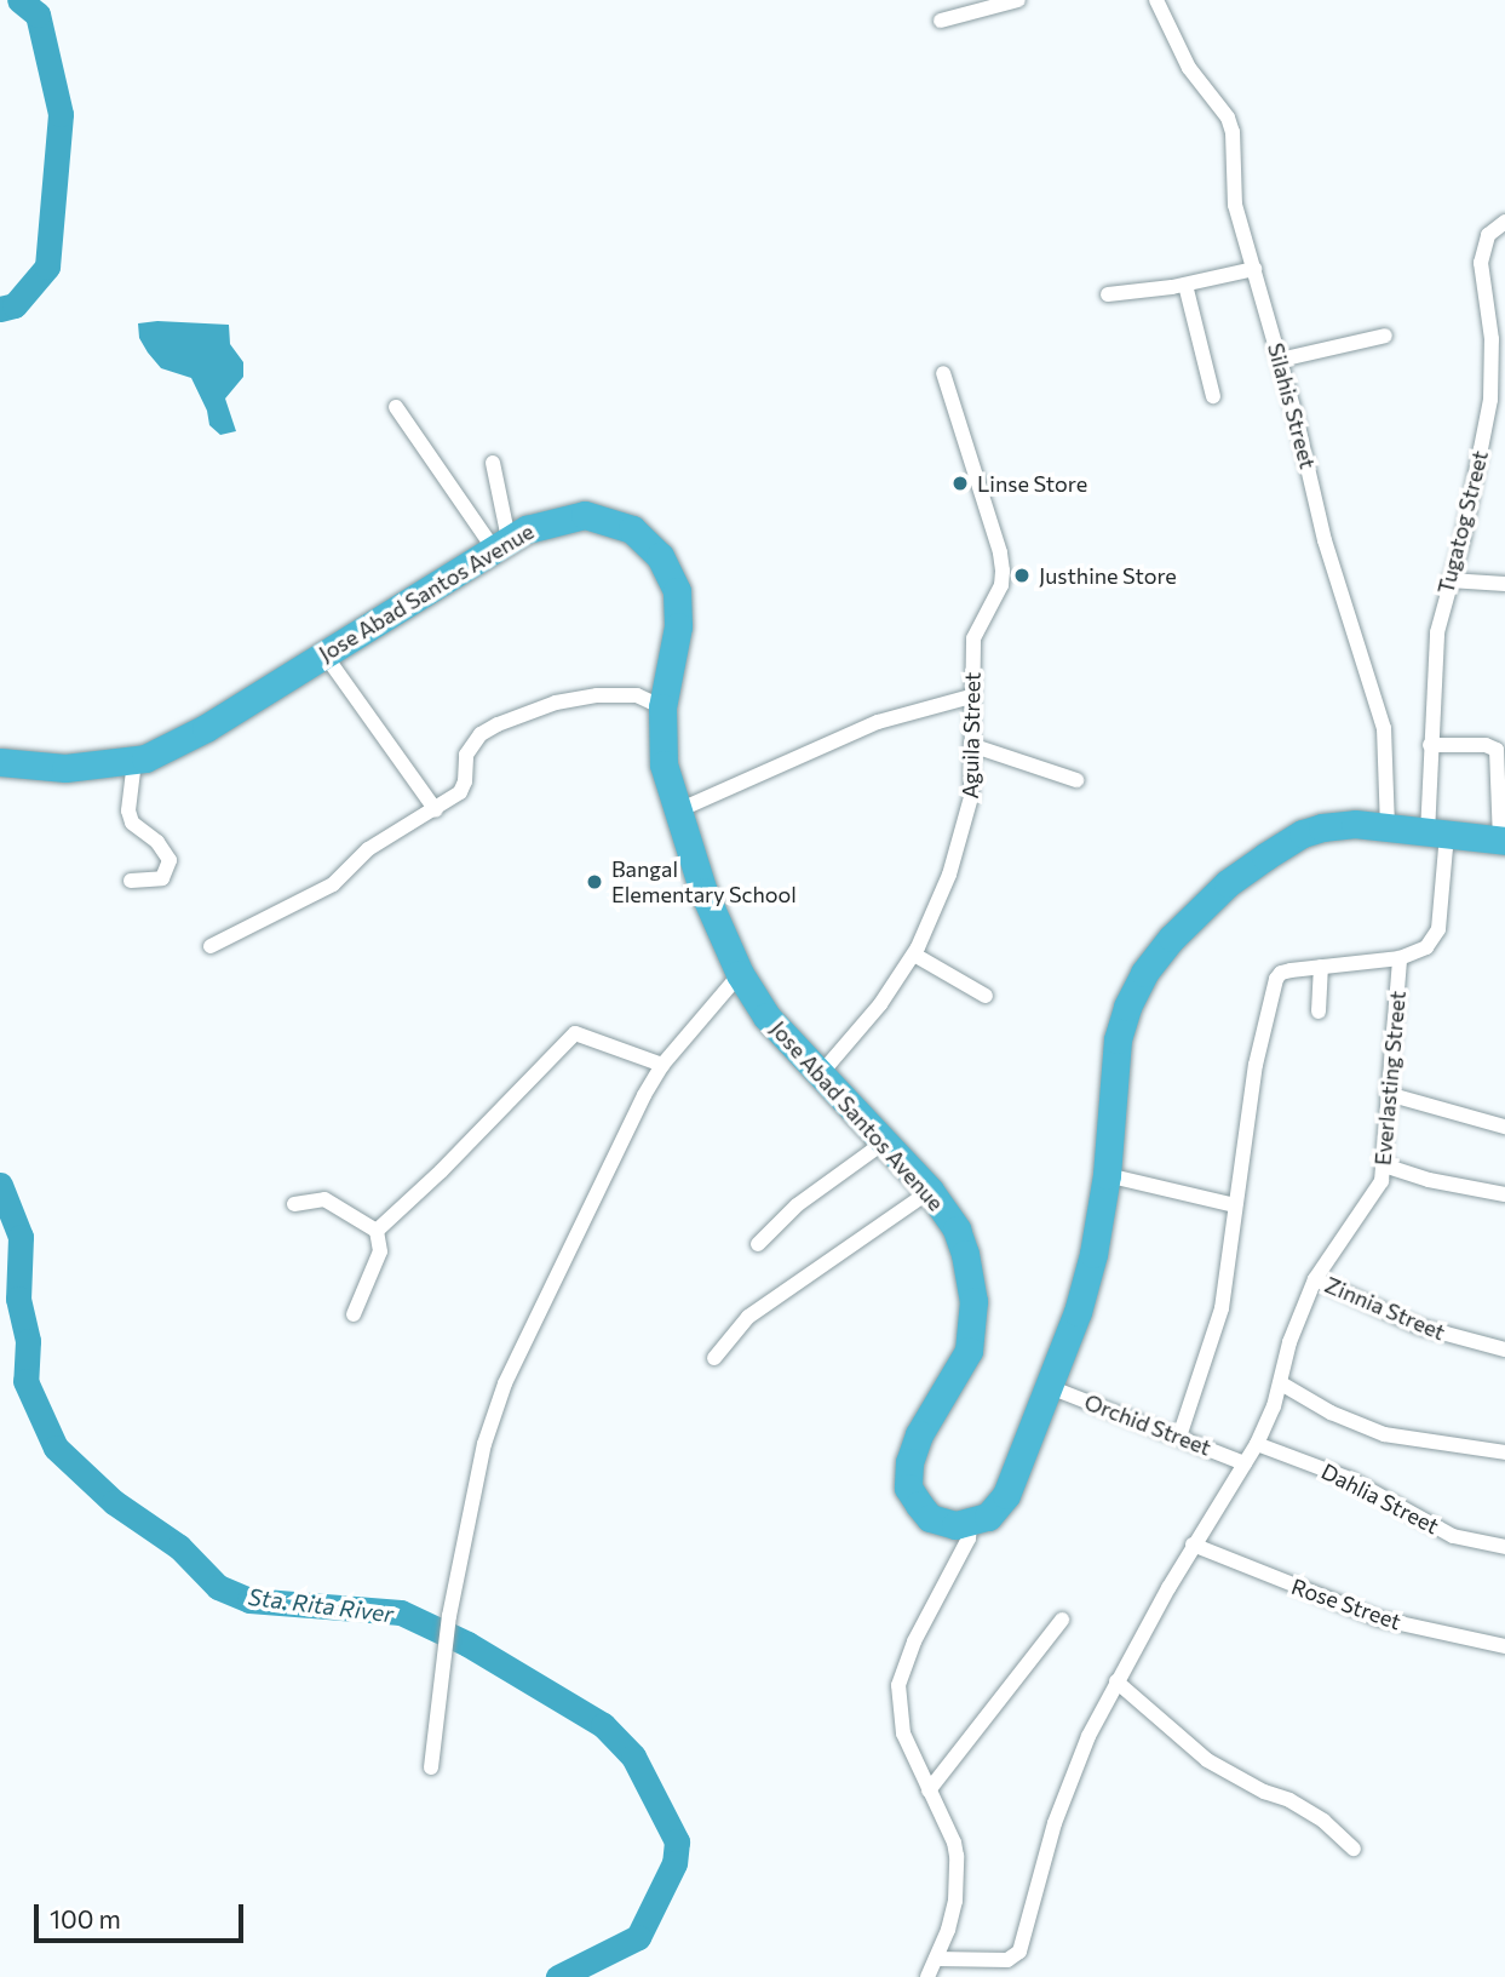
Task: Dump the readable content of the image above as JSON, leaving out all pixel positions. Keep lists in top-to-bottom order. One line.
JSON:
{"streets":{"highway":["Jose Abad Santos Avenue"],"street":["Silahis Street","Tugatog Street","Aguila Street","Everlasting Street","Zinnia Street","Orchid Street","Dahlia Street","Rose Street"]},"crossings":[["Jose Abad Santos Avenue","Aguila Street"],["Everlasting Street","Zinnia Street"],["Everlasting Street","Orchid Street"],["Everlasting Street","Dahlia Street"],["Everlasting Street","Rose Street"]],"water":["Sta. Rita River"],"places":["Linse Store","Justhine Store","Bangal Elementary School"],"scale_bar":"100 m"}
